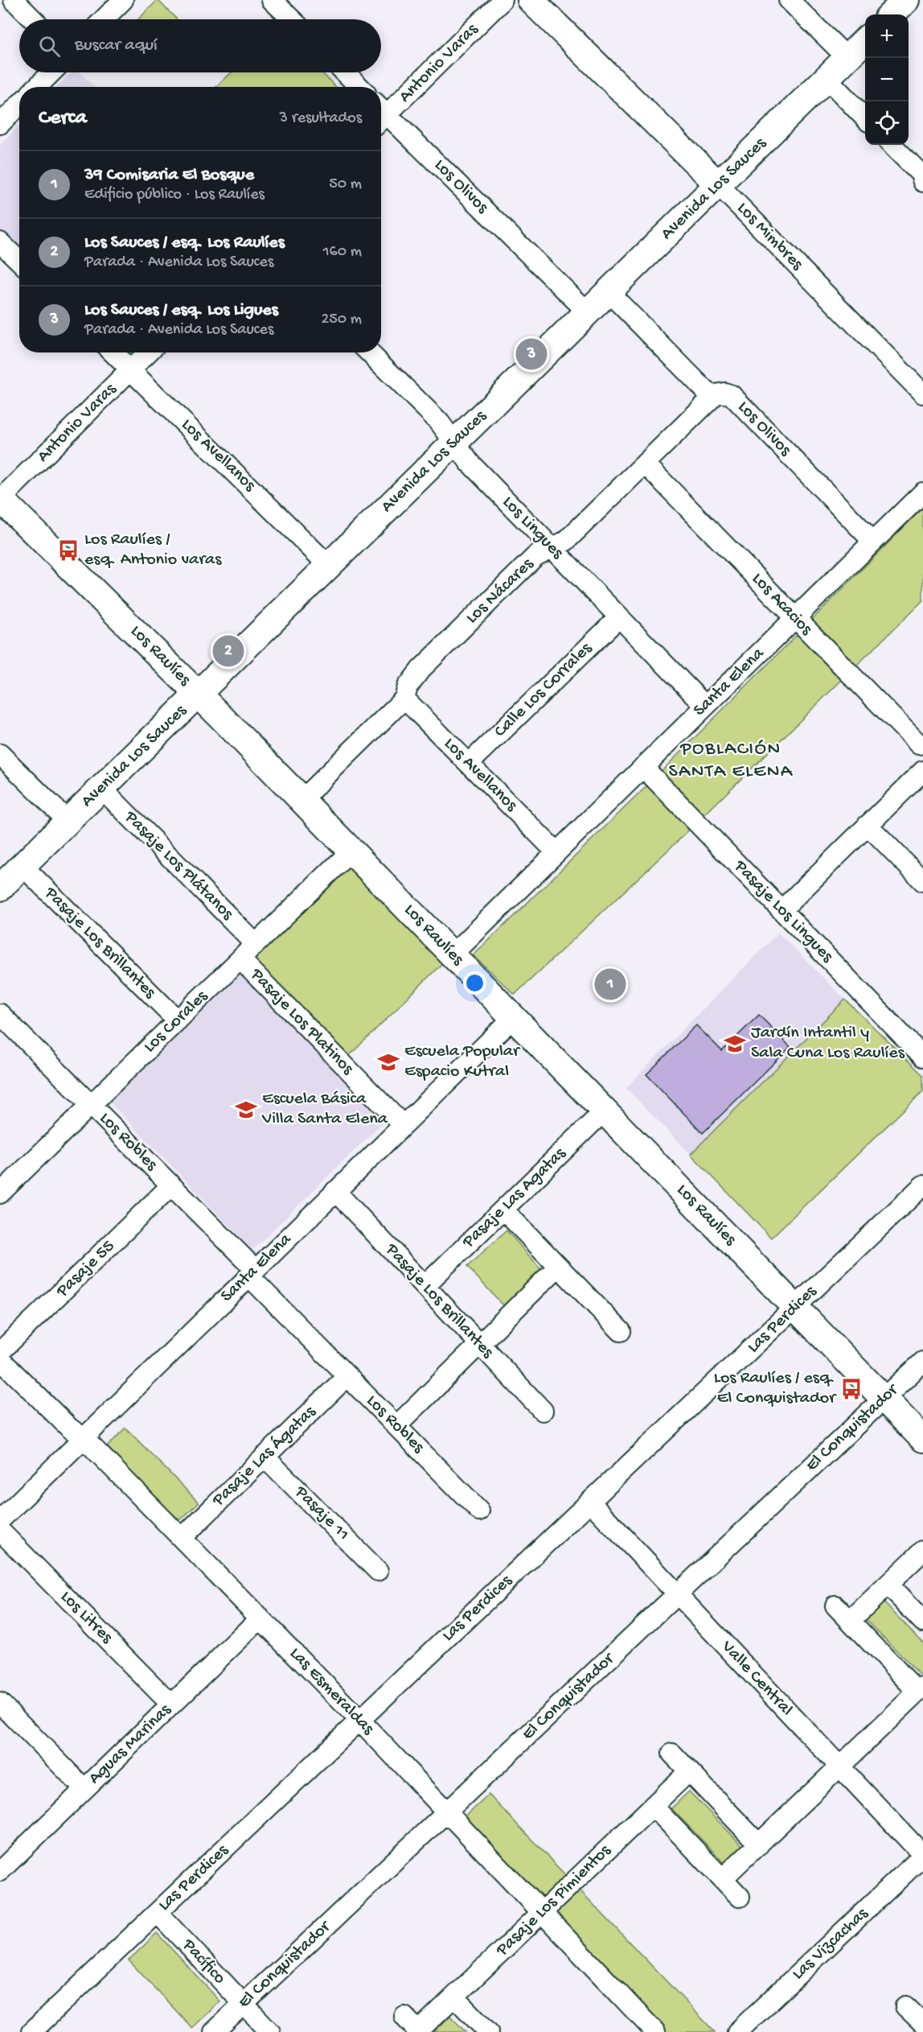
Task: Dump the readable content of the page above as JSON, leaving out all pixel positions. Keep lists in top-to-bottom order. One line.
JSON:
{"streets":{"street":["Antonio Varas","Los Olivos","Avenida Los Sauces","Los Mimbres","Los Avellanos","Los Lingues","Los Nácares","Los Acacios","Los Raulíes","Santa Elena","Calle Los Corrales","Pasaje Los Plátanos","Pasaje Los Lingues","Pasaje Los Brillantes","Los Corales","Pasaje Los Platinos","Los Robles","Pasaje Las Agatas","Pasaje 55","Las Perdices","El Conquistador","Pasaje Las Ágatas","Pasaje 11","Los Litres","Valle Central","Las Esmeraldas","Aguas Marinas","Pasaje Los Pimientos","Las Vizcachas","Pacífico"]},"crossings":[["Antonio Varas","Los Avellanos"],["Antonio Varas","Los Raulíes"],["Los Olivos","Avenida Los Sauces"],["Los Olivos","Los Nácares"],["Los Olivos","Santa Elena"],["Avenida Los Sauces","Los Mimbres"],["Avenida Los Sauces","Los Avellanos"],["Avenida Los Sauces","Los Lingues"],["Avenida Los Sauces","Los Raulíes"],["Avenida Los Sauces","Pasaje Los Plátanos"],["Avenida Los Sauces","Pasaje Los Brillantes"],["Los Avellanos","Los Nácares"],["Los Avellanos","Santa Elena"],["Los Avellanos","Calle Los Corrales"],["Los Lingues","Los Nácares"],["Los Lingues","Santa Elena"],["Los Lingues","Calle Los Corrales"],["Los Nácares","Los Acacios"],["Los Nácares","Los Raulíes"],["Los Acacios","Santa Elena"],["Los Raulíes","Santa Elena"],["Los Raulíes","Los Corales"],["Los Raulíes","Pasaje Las Agatas"],["Los Raulíes","Las Perdices"],["Los Raulíes","El Conquistador"],["Santa Elena","Pasaje Los Lingues"],["Santa Elena","Pasaje Los Brillantes"],["Santa Elena","Pasaje Los Platinos"],["Santa Elena","Los Robles"],["Santa Elena","Las Esmeraldas"],["Pasaje Los Plátanos","Los Corales"],["Pasaje Los Brillantes","Los Corales"],["Pasaje Los Brillantes","Pasaje Las Agatas"],["Los Corales","Pasaje Los Platinos"],["Los Corales","Los Robles"],["Los Robles","Pasaje 55"],["Los Robles","Pasaje Las Ágatas"],["Las Perdices","Valle Central"],["Las Perdices","Las Esmeraldas"],["Las Perdices","Pacífico"],["El Conquistador","Valle Central"],["El Conquistador","Las Esmeraldas"],["El Conquistador","Pacífico"],["Pasaje Las Ágatas","Pasaje 11"],["Pasaje Las Ágatas","Las Esmeraldas"],["Los Litres","Aguas Marinas"],["Valle Central","Las Vizcachas"],["Las Esmeraldas","Aguas Marinas"],["Las Esmeraldas","Pasaje Los Pimientos"]],"districts":["POBLACIÓN SANTA ELENA"],"places":{"bus stop":["Los Raulíes / esq. Antonio varas","Los Raulíes / esq. El Conquistador"],"school or university":["Jardín Intantil y Sala Cuna Los Raulíes","Escuela Popular Espacio Kutral","Escuela Básica Villa Santa Elena"]},"page":{"map_buttons":["+","−"],"search":"Buscar aquí","heading":["Cerca","3 resultados"],"list":[{"mark":"1","name":"39 Comisaria El Bosque","note":"Edificio público · Los Raulíes","value":"50 m"},{"mark":"2","name":"Los Sauces / esq. Los Raulíes","note":"Parada · Avenida Los Sauces","value":"160 m"},{"mark":"3","name":"Los Sauces / esq. Los Ligues","note":"Parada · Avenida Los Sauces","value":"250 m"}],"pins":["3","2","1"]}}
